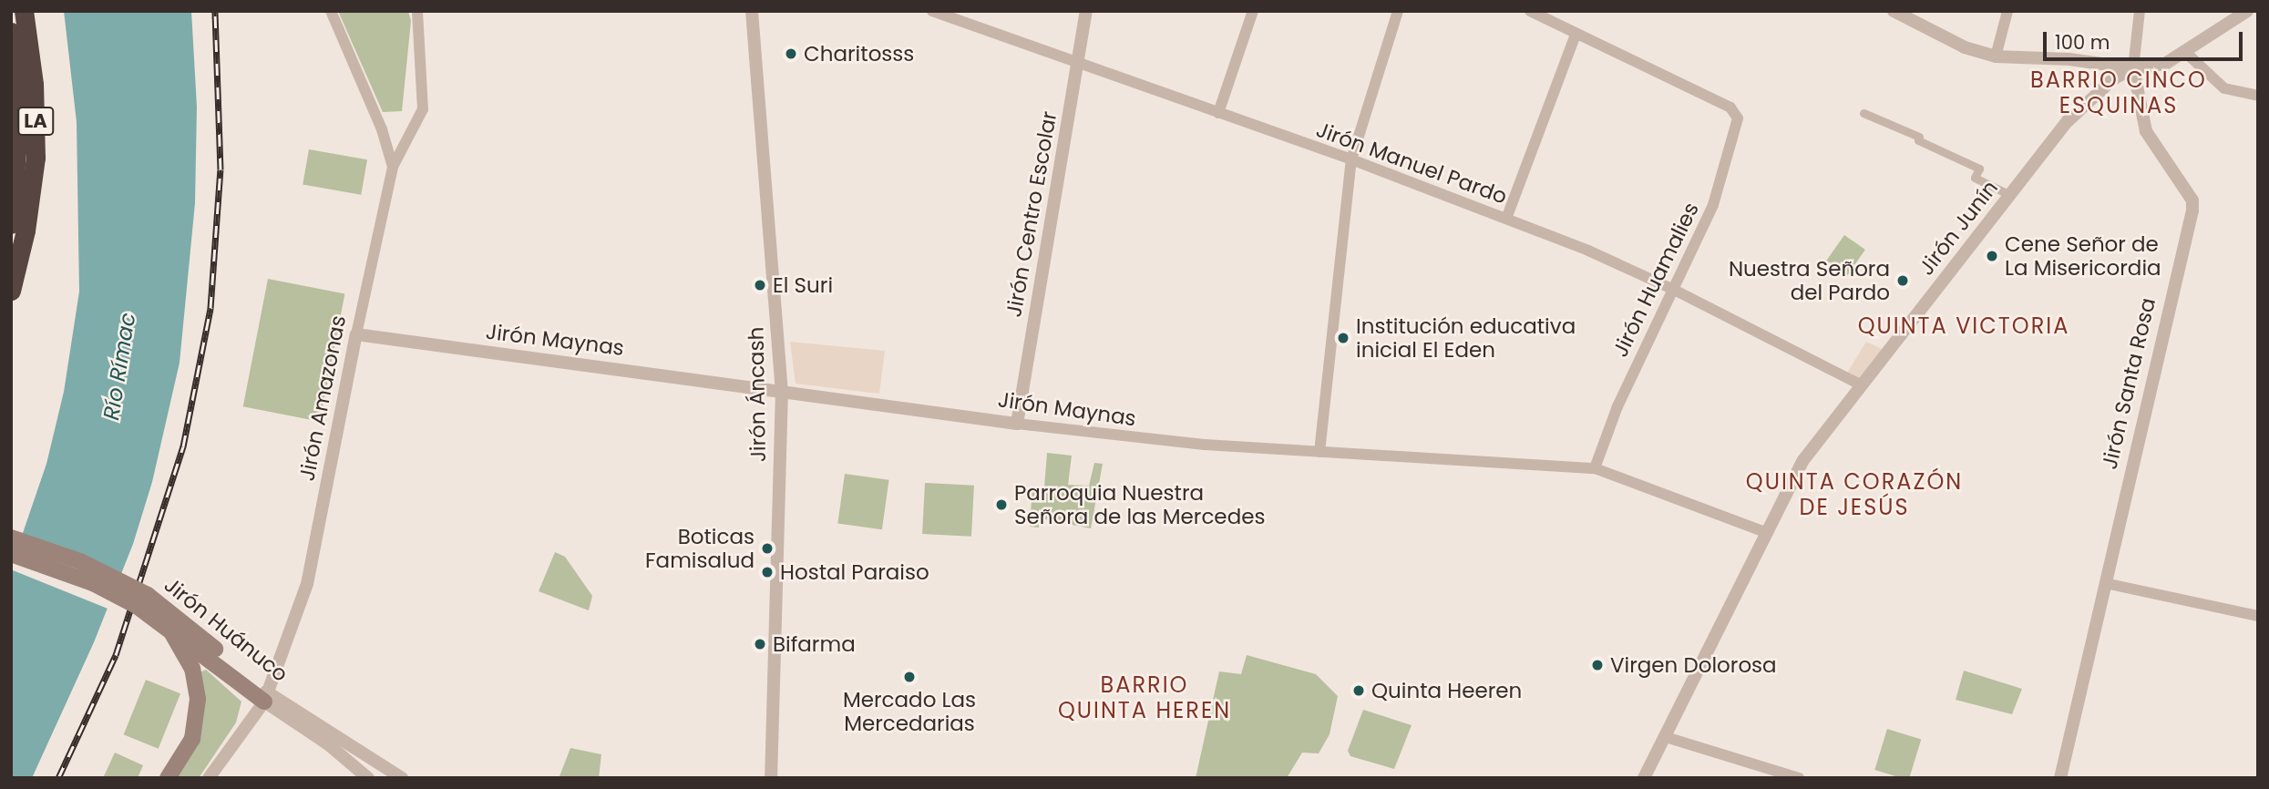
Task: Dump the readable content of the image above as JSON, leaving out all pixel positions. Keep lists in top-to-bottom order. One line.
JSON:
{"streets":{"highway":["LA"],"main road":["Jirón Huánuco"],"street":["Jirón Manuel Pardo","Jirón Centro Escolar","Jirón Junín","Jirón Huamalies","Jirón Maynas","Jirón Santa Rosa","Jirón Áncash","Jirón Amazonas"]},"crossings":[["Jirón Manuel Pardo","Jirón Centro Escolar"],["Jirón Manuel Pardo","Jirón Junín"],["Jirón Manuel Pardo","Jirón Huamalies"],["Jirón Centro Escolar","Jirón Maynas"],["Jirón Junín","Jirón Maynas"],["Jirón Junín","Jirón Santa Rosa"],["Jirón Huamalies","Jirón Maynas"],["Jirón Maynas","Jirón Áncash"],["Jirón Maynas","Jirón Amazonas"],["Jirón Amazonas","Jirón Huánuco"]],"districts":["BARRIO CINCO ESQUINAS","QUINTA VICTORIA","QUINTA CORAZÓN DE JESÚS","BARRIO QUINTA HEREN"],"water":["Río Rímac"],"places":["Charitosss","Cene Señor de La Misericordia","Nuestra Señora del Pardo","El Suri","Institución educativa inicial El Eden","Parroquia Nuestra Señora de las Mercedes","Boticas Famisalud","Hostal Paraiso","Bifarma","Virgen Dolorosa","Mercado Las Mercedarias","Quinta Heeren"],"scale_bar":"100 m"}
